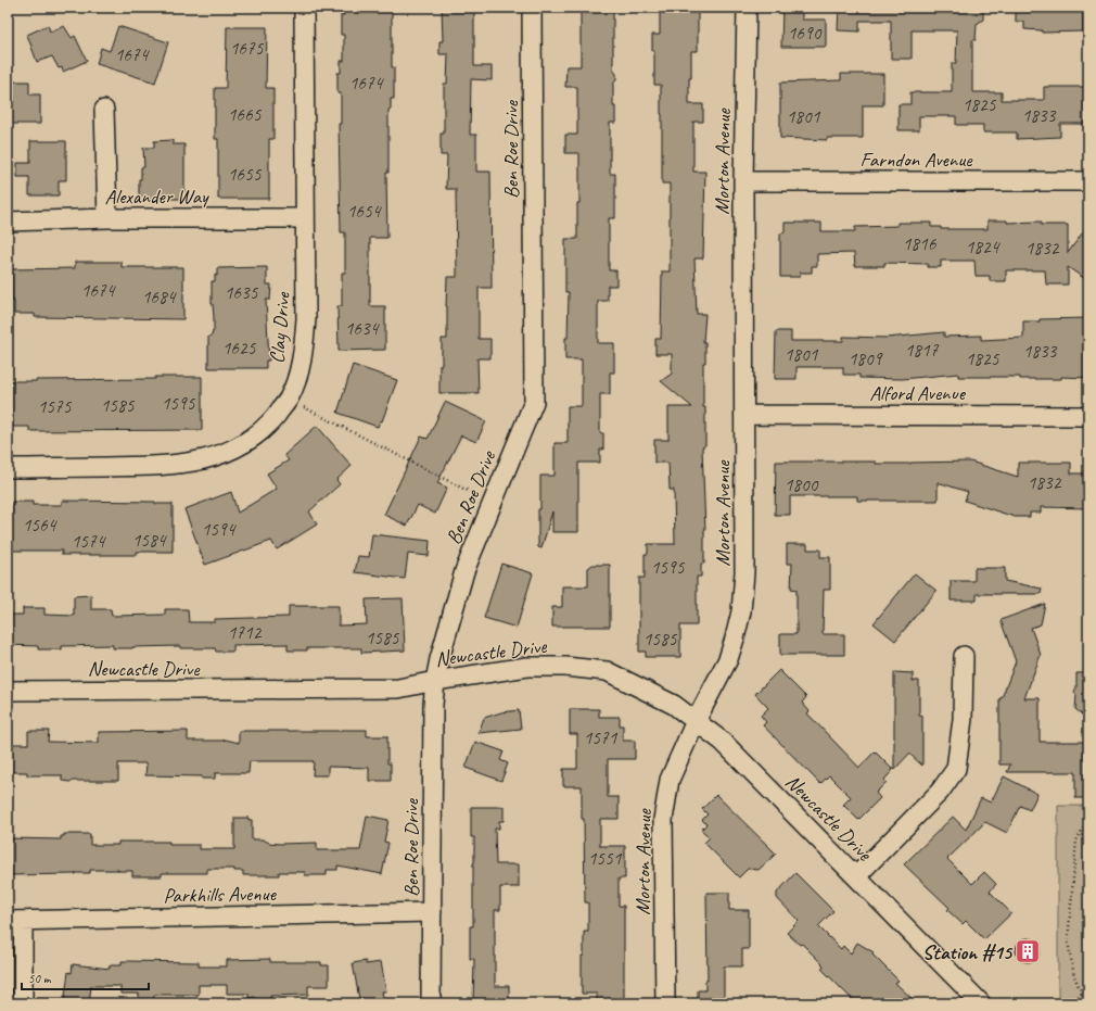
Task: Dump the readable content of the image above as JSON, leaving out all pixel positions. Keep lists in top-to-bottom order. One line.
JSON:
{"streets":{"street":["Ben Roe Drive","Farndon Avenue","Morton Avenue","Alexander Way","Clay Drive","Alford Avenue","Newcastle Drive","Parkhills Avenue"]},"crossings":[["Ben Roe Drive","Newcastle Drive"],["Ben Roe Drive","Parkhills Avenue"],["Farndon Avenue","Morton Avenue"],["Morton Avenue","Alford Avenue"],["Morton Avenue","Newcastle Drive"],["Alexander Way","Clay Drive"]],"places":{"building":["Station #15"]},"house_numbers":["1690","1675","1674","1674","1825","1665","1833","1801","1655","1654","1816","1824","1832","1674","1635","1684","1634","1625","1817","1833","1801","1809","1825","1595","1585","1575","1832","1800","1564","1594","1584","1574","1595","1712","1585","1585","1571","1551"],"scale_bar":"50 m"}
